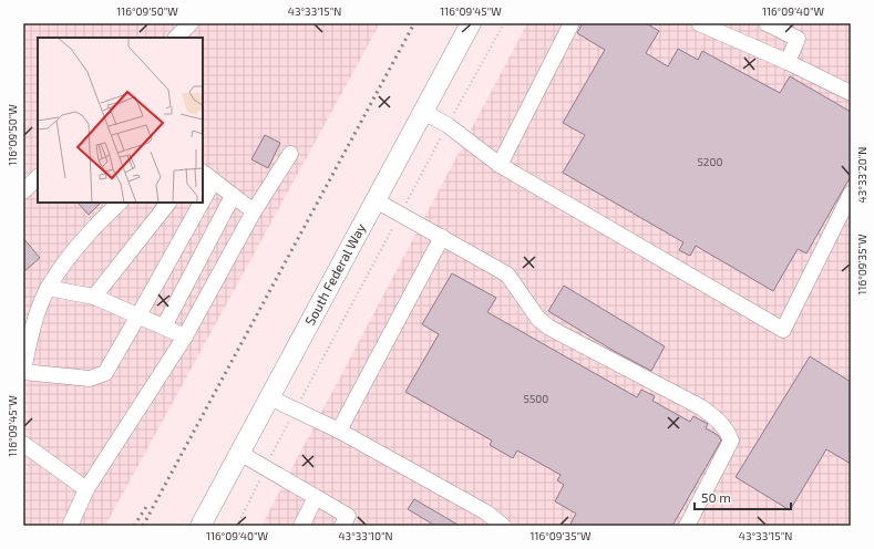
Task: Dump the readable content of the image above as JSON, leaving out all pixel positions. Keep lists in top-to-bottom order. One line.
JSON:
{"streets":{"main road":["South Federal Way"]},"house_numbers":["5200","5500"],"scale_bar":"50 m","coordinates":["116°09'50\"W","43°33'15\"N","116°09'45\"W","116°09'40\"W","43°33'20\"N","116°09'35\"W","43°33'10\"N"]}
